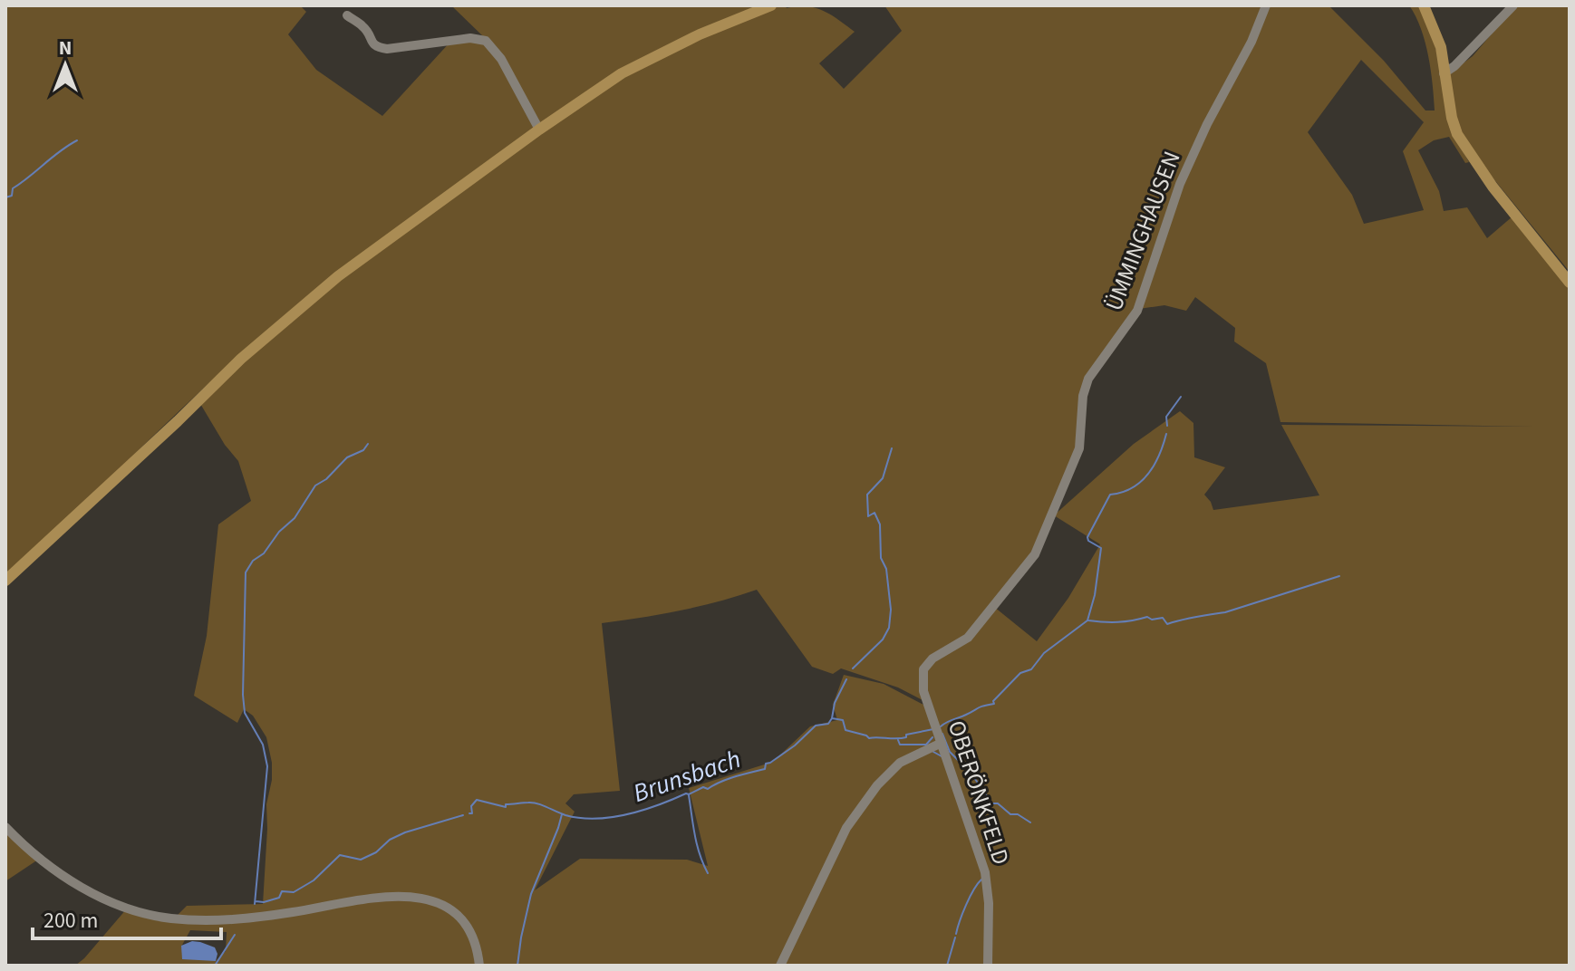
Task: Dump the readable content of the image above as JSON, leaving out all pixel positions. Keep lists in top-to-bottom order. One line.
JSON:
{"streets":{"street":["ÜMMINGHAUSEN","OBERÖNKFELD"]},"crossings":[["ÜMMINGHAUSEN","OBERÖNKFELD"]],"water":["Brunsbach"],"scale_bar":"200 m","north":"top"}
